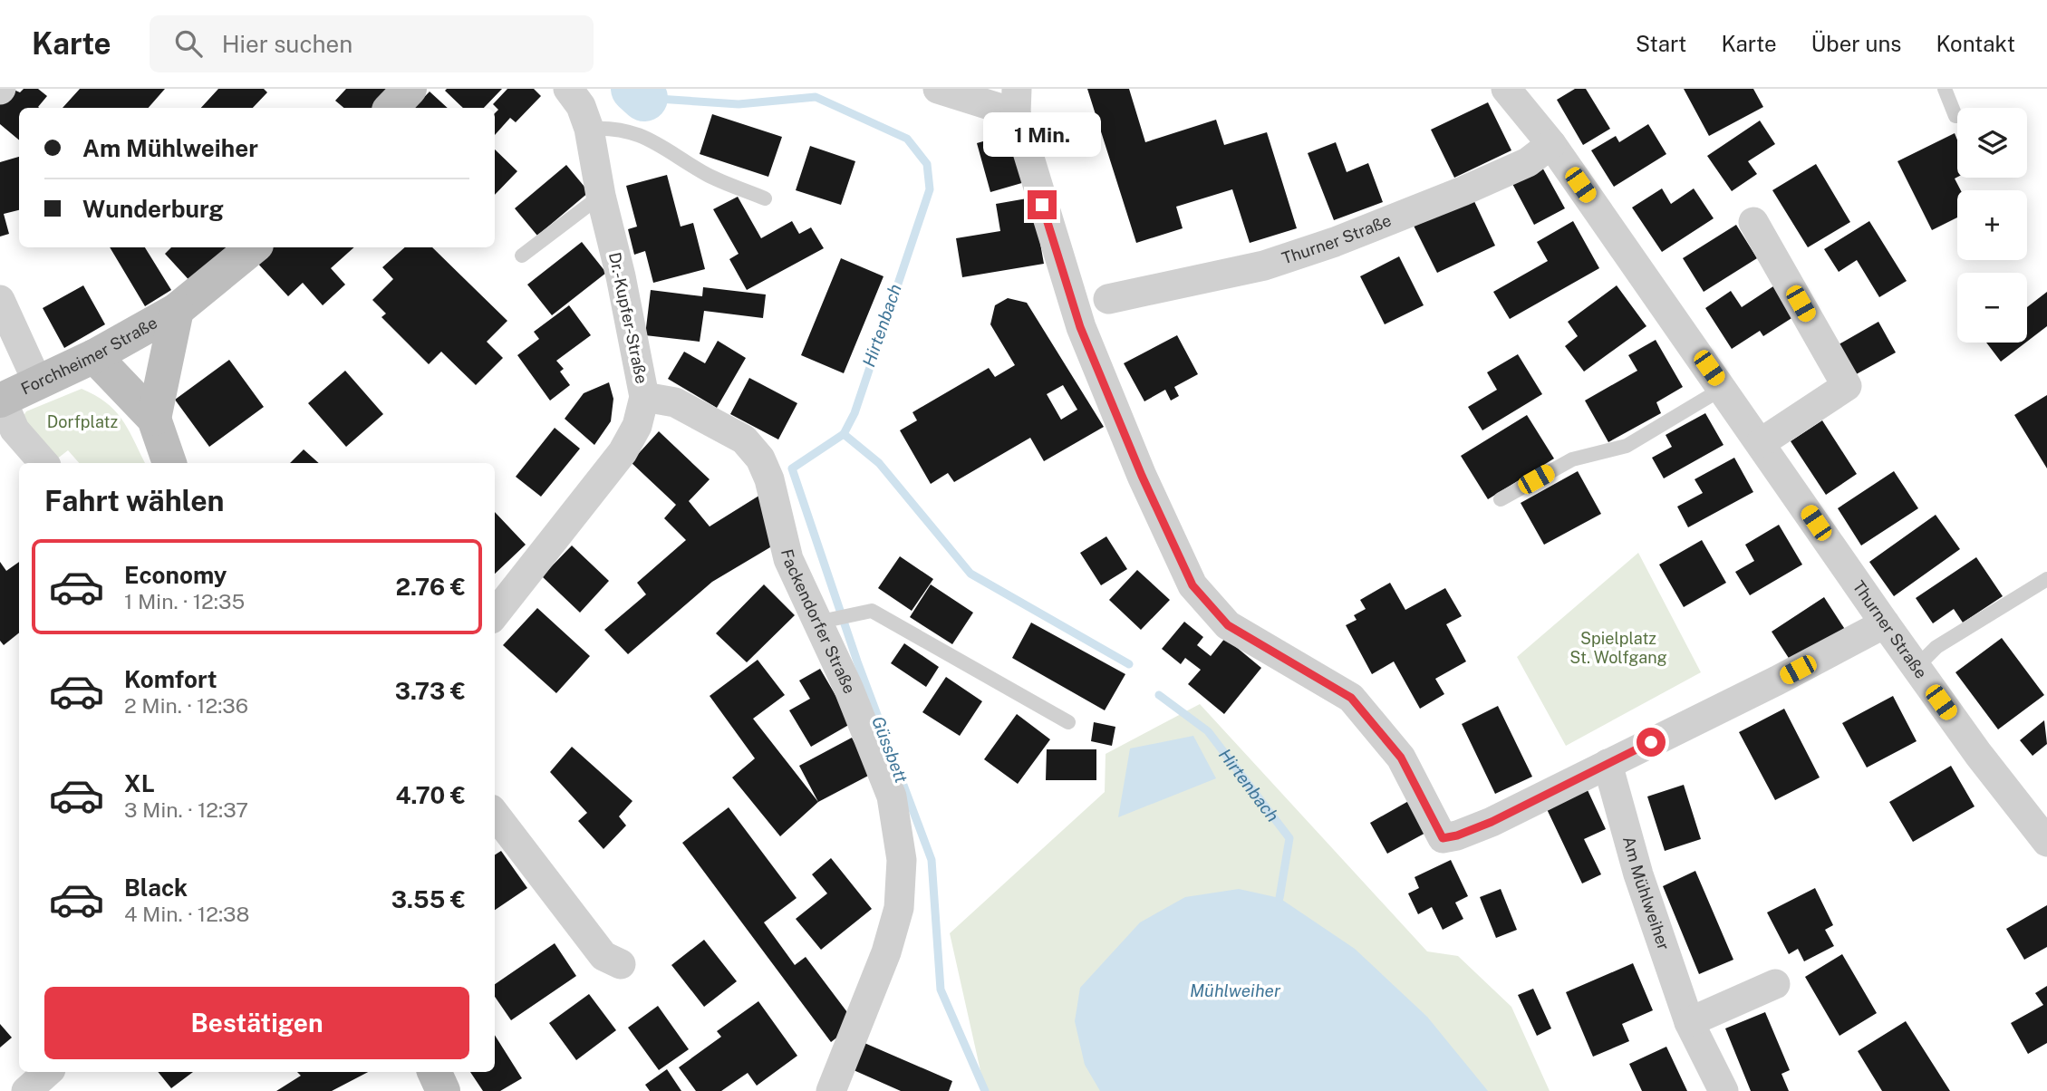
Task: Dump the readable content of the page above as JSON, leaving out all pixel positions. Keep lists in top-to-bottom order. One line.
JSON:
{"streets":{"street":["Thurner Straße","Dr.-Kupfer-Straße","Forchheimer Straße","Fackendorfer Straße","Am Mühlweiher"]},"crossings":[["Dr.-Kupfer-Straße","Fackendorfer Straße"]],"water":["Hirtenbach","Güssbett","Mühlweiher"],"parks":["Dorfplatz","Spielplatz St. Wolfgang"],"page":{"header":"Karte","search":"Hier suchen","nav":["Start","Karte","Über uns","Kontakt"],"map_buttons":["+","−"],"banner":["Am Mühlweiher","Wunderburg"],"bubble":"1 Min.","heading":"Fahrt wählen","list":[{"name":"Economy","note":"1 Min. · 12:35","value":"2.76 €"},{"name":"Komfort","note":"2 Min. · 12:36","value":"3.73 €"},{"name":"XL","note":"3 Min. · 12:37","value":"4.70 €"},{"name":"Black","note":"4 Min. · 12:38","value":"3.55 €"}],"buttons":"Bestätigen"}}
